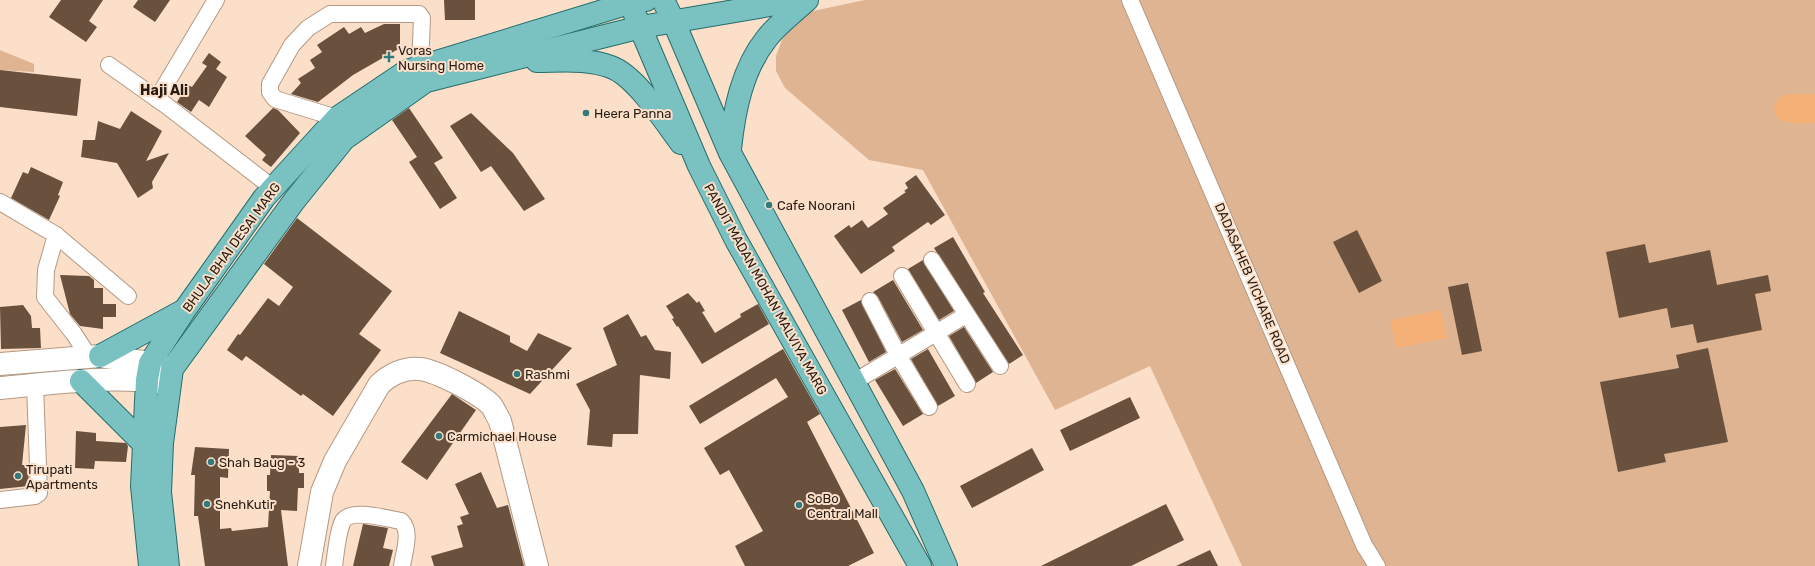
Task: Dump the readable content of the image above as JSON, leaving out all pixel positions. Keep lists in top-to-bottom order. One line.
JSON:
{"streets":{"main road":["BHULA BHAI DESAI MARG","PANDIT MADAN MOHAN MALVIYA MARG"],"street":["DADASAHEB VICHARE ROAD"]},"crossings":[["BHULA BHAI DESAI MARG","PANDIT MADAN MOHAN MALVIYA MARG"]],"districts":["Haji Ali"],"places":{"health":["Voras Nursing Home"],"other":["Heera Panna","Cafe Noorani","Rashmi","Carmichael House","Shah Baug - 3","Tirupati Apartments","SnehKutir","SoBo Central Mall"]}}
